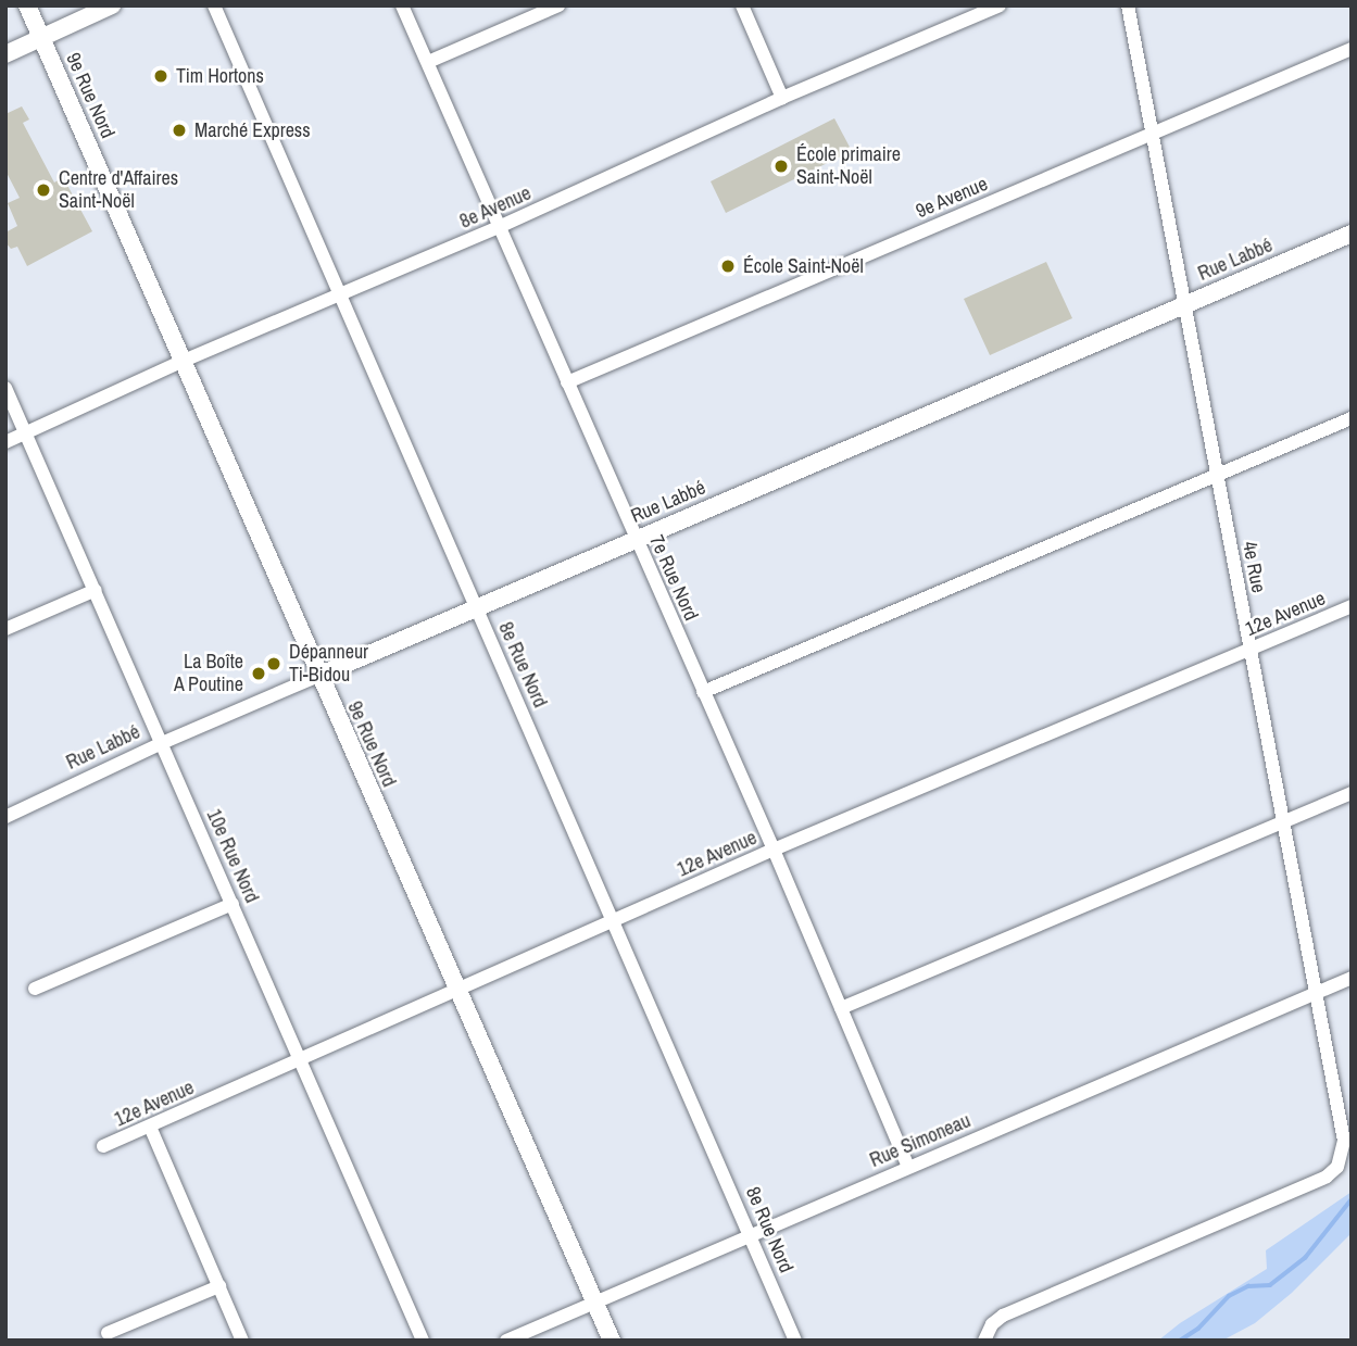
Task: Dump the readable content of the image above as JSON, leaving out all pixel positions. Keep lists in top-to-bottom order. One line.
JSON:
{"streets":{"street":["9e Rue Nord","9e Avenue","8e Avenue","Rue Labbé","4e Rue","7e Rue Nord","12e Avenue","8e Rue Nord","10e Rue Nord","Rue Simoneau"]},"crossings":[["9e Rue Nord","8e Avenue"],["9e Rue Nord","Rue Labbé"],["9e Rue Nord","12e Avenue"],["9e Rue Nord","Rue Simoneau"],["9e Avenue","4e Rue"],["9e Avenue","7e Rue Nord"],["8e Avenue","7e Rue Nord"],["8e Avenue","8e Rue Nord"],["8e Avenue","10e Rue Nord"],["Rue Labbé","4e Rue"],["Rue Labbé","7e Rue Nord"],["Rue Labbé","8e Rue Nord"],["Rue Labbé","10e Rue Nord"],["4e Rue","12e Avenue"],["4e Rue","Rue Simoneau"],["7e Rue Nord","12e Avenue"],["7e Rue Nord","Rue Simoneau"],["12e Avenue","8e Rue Nord"],["12e Avenue","10e Rue Nord"],["8e Rue Nord","Rue Simoneau"]],"places":["Tim Hortons","Marché Express","École primaire Saint-Noël","Centre d'Affaires Saint-Noël","École Saint-Noël","Dépanneur Ti-Bidou","La Boîte A Poutine"]}
